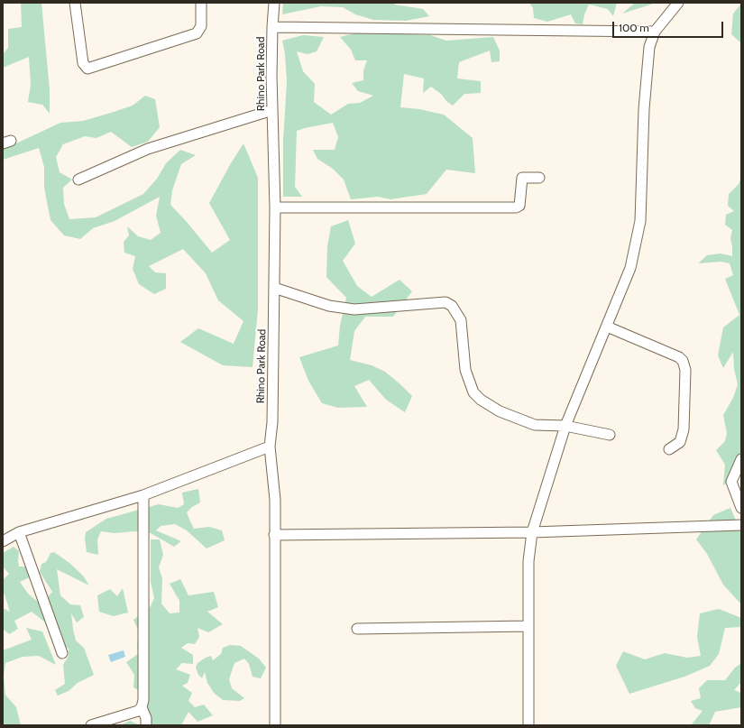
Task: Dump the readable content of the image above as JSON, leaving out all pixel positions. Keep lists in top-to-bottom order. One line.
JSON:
{"streets":{"street":["Rhino Park Road"]},"scale_bar":"100 m"}
